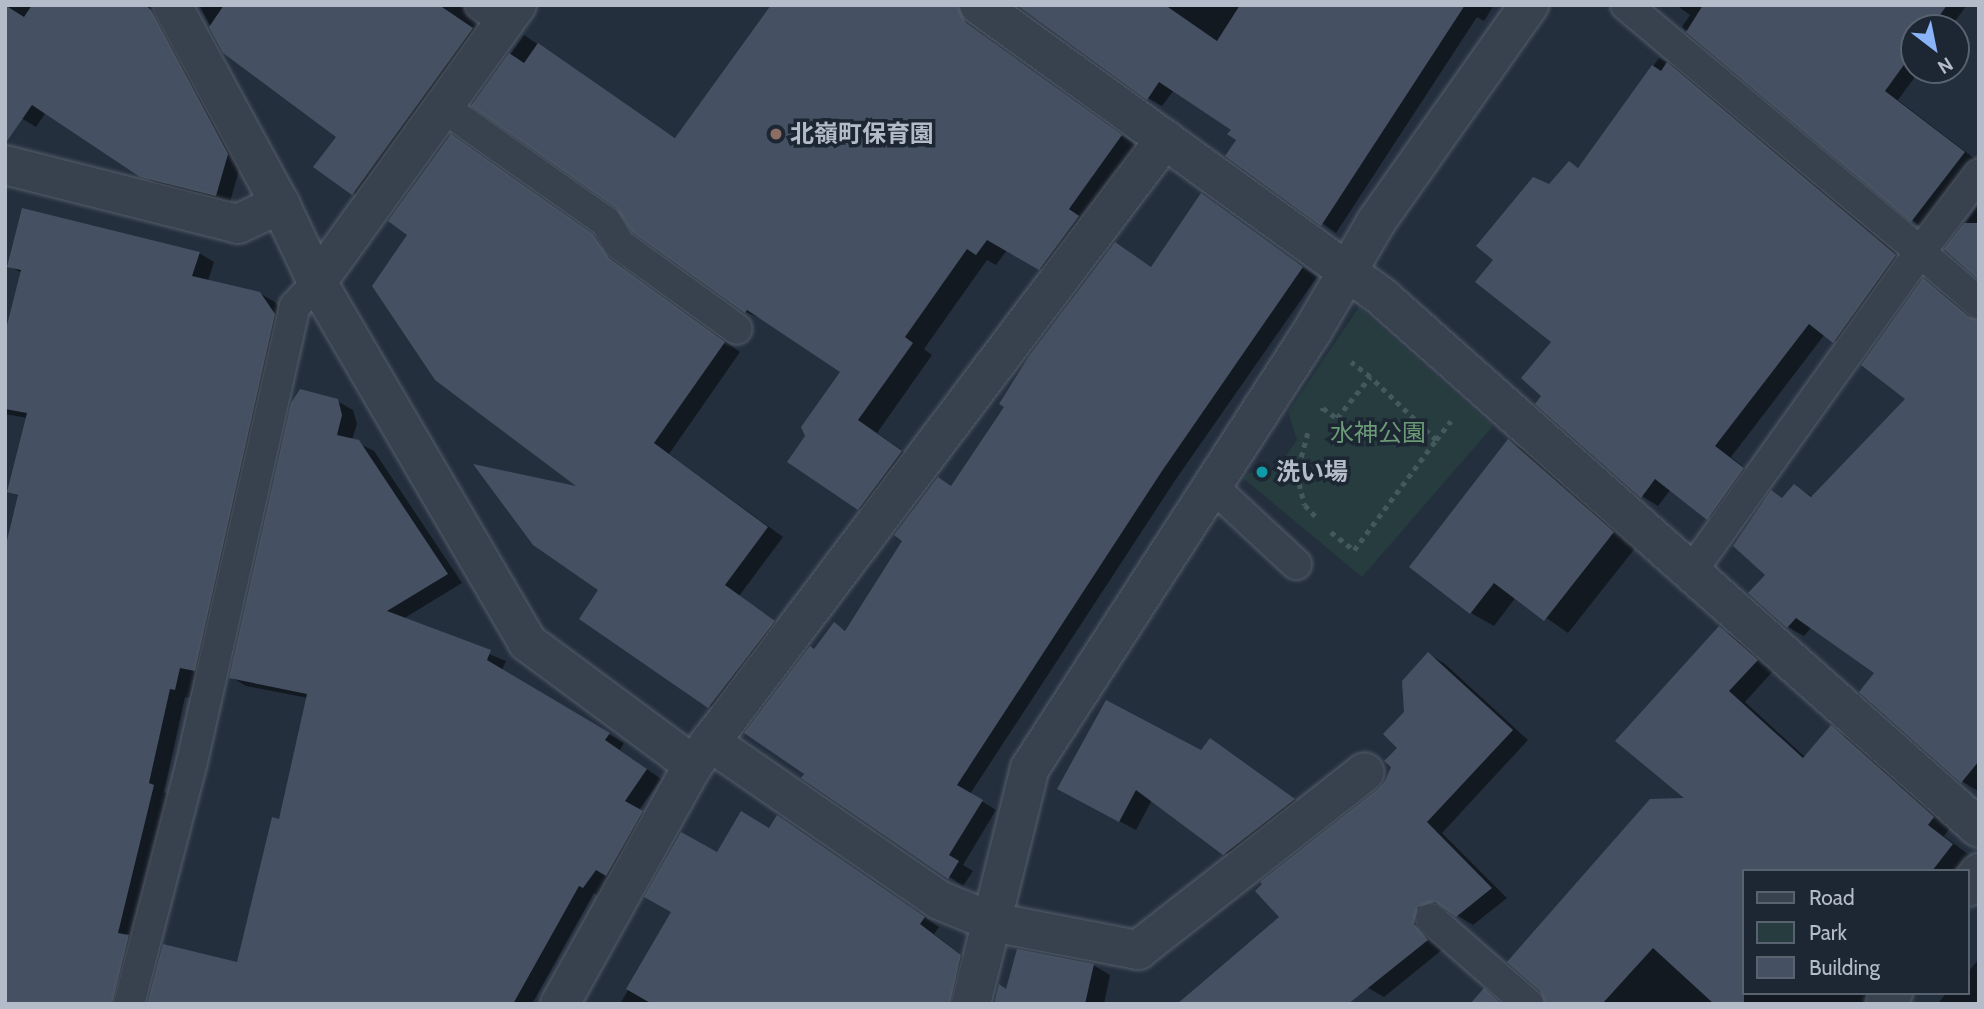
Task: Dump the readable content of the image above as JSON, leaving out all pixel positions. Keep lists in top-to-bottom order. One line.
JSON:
{"parks":["水神公園"],"places":["北嶺町保育園","洗い場"],"legend":["Road","Park","Building"],"north":"bottom right"}
